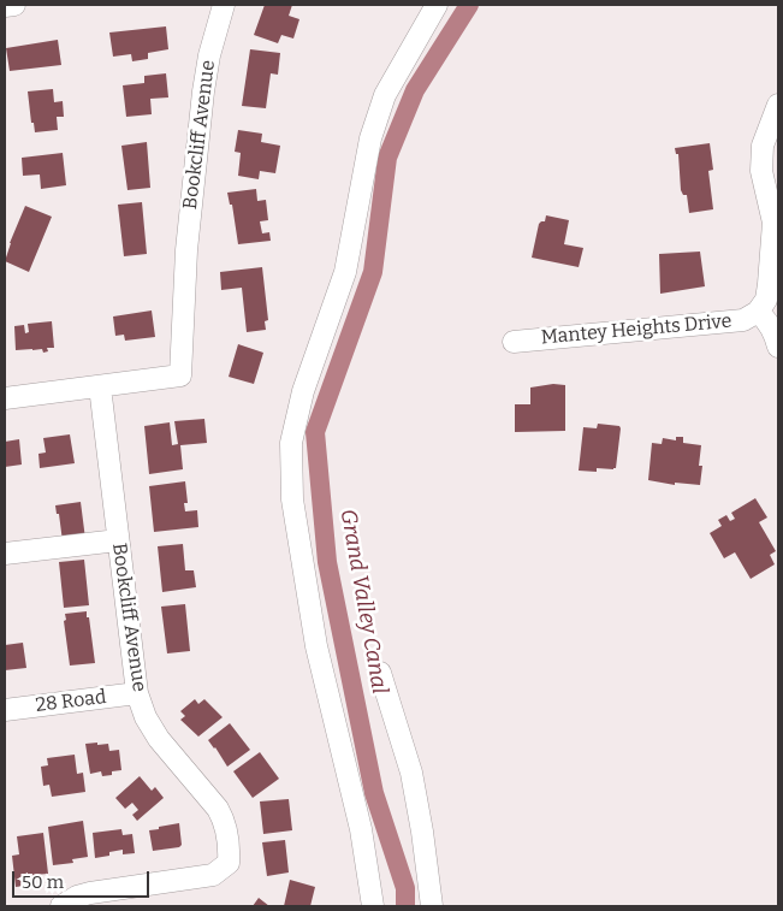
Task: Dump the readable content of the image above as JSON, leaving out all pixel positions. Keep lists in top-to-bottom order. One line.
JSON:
{"streets":{"street":["Bookcliff Avenue","Mantey Heights Drive","28 Road"]},"crossings":[["Bookcliff Avenue","28 Road"]],"water":["Grand Valley Canal"],"scale_bar":"50 m"}
